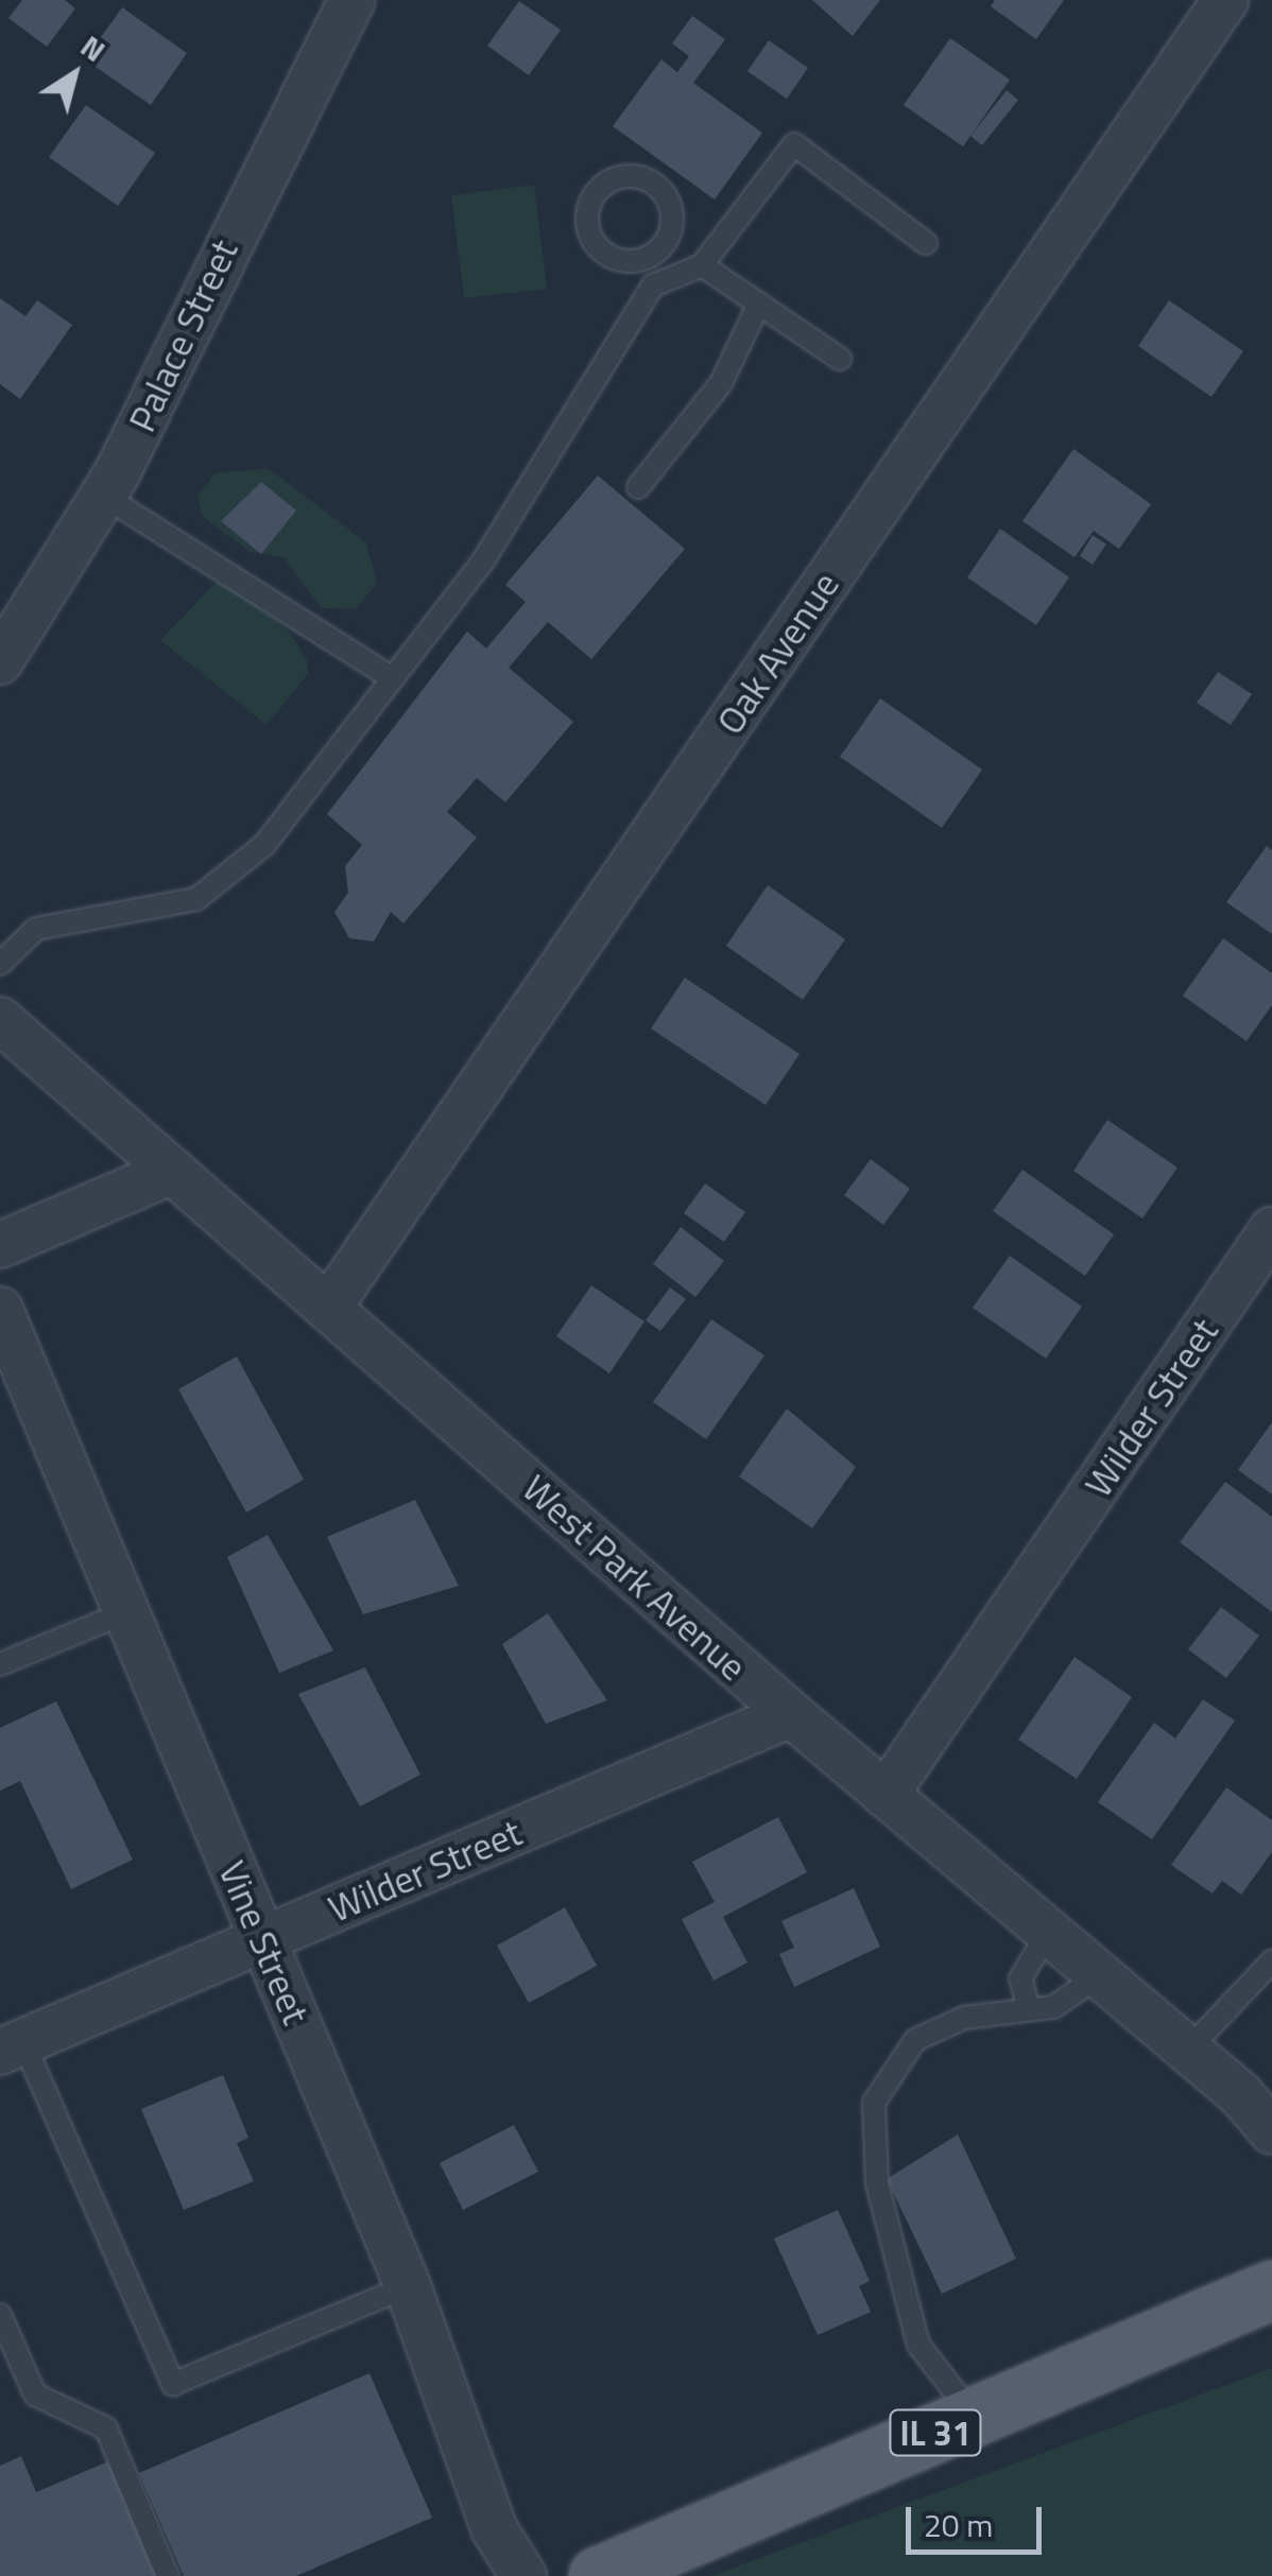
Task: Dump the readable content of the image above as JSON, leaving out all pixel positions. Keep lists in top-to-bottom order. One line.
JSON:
{"streets":{"main road":["IL 31"],"street":["Palace Street","Oak Avenue","Wilder Street","West Park Avenue","Vine Street"]},"crossings":[["Oak Avenue","West Park Avenue"],["Wilder Street","West Park Avenue"],["Wilder Street","Vine Street"]],"scale_bar":"20 m","north":"top right"}
